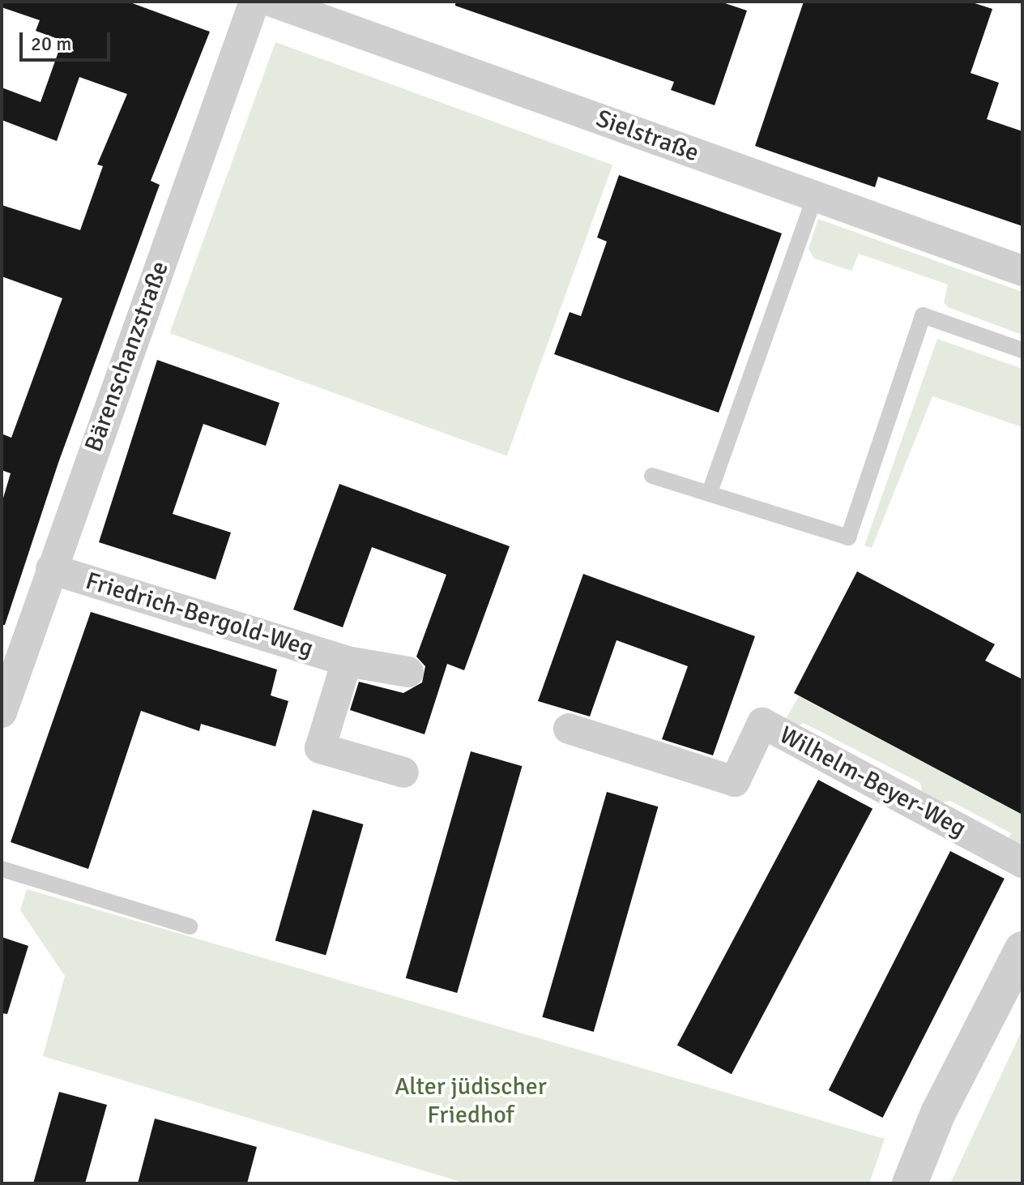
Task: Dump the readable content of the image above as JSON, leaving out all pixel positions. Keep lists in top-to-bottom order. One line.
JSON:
{"streets":{"street":["Sielstraße","Bärenschanzstraße","Friedrich-Bergold-Weg","Wilhelm-Beyer-Weg"]},"crossings":[["Bärenschanzstraße","Friedrich-Bergold-Weg"]],"parks":["Alter jüdischer Friedhof"],"scale_bar":"20 m"}
